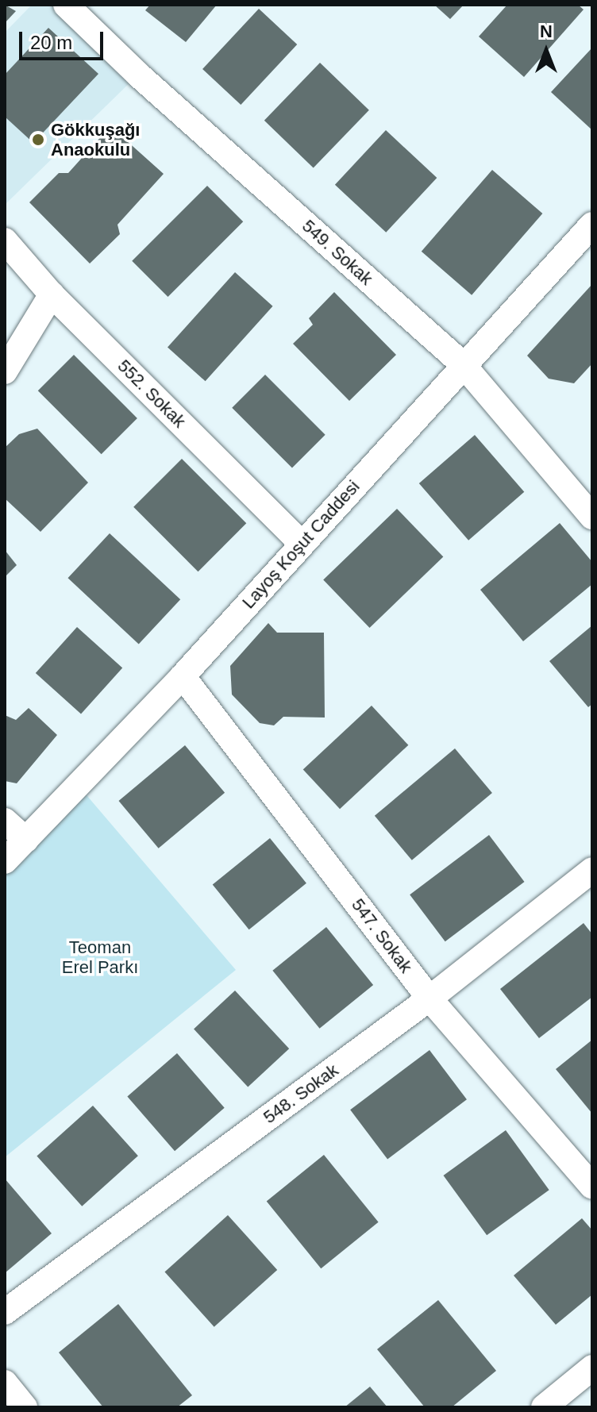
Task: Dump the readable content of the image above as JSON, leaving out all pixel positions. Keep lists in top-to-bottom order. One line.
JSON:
{"streets":{"street":["549. Sokak","552. Sokak","Layoş Koşut Caddesi","547. Sokak","548. Sokak"]},"crossings":[["549. Sokak","Layoş Koşut Caddesi"],["552. Sokak","Layoş Koşut Caddesi"],["Layoş Koşut Caddesi","547. Sokak"],["547. Sokak","548. Sokak"]],"parks":["Teoman Erel Parkı"],"places":["Gökkuşağı Anaokulu"],"scale_bar":"20 m","north":"top"}
